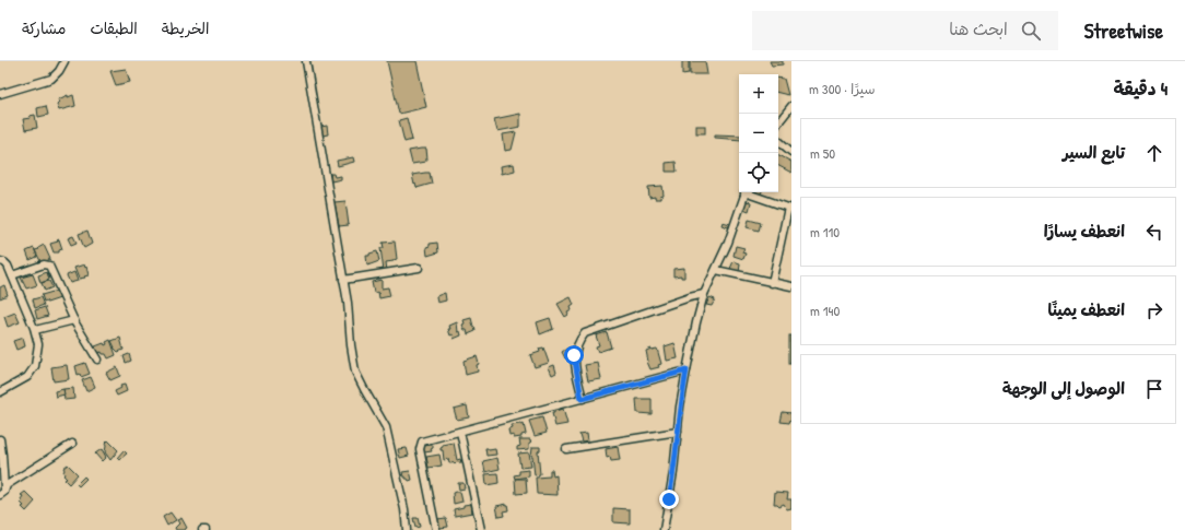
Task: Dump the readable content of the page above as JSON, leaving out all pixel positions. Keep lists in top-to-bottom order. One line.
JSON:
{"page":{"header":"Streetwise","search":"ابحث هنا","nav":["الخريطة","الطبقات","مشاركة"],"heading":["4 دقيقة","سيرًا · 300 m"],"map_buttons":["+","−"],"list":[["تابع السير","50 m"],["انعطف يسارًا","110 m"],["انعطف يمينًا","140 m"],"الوصول إلى الوجهة"]}}
